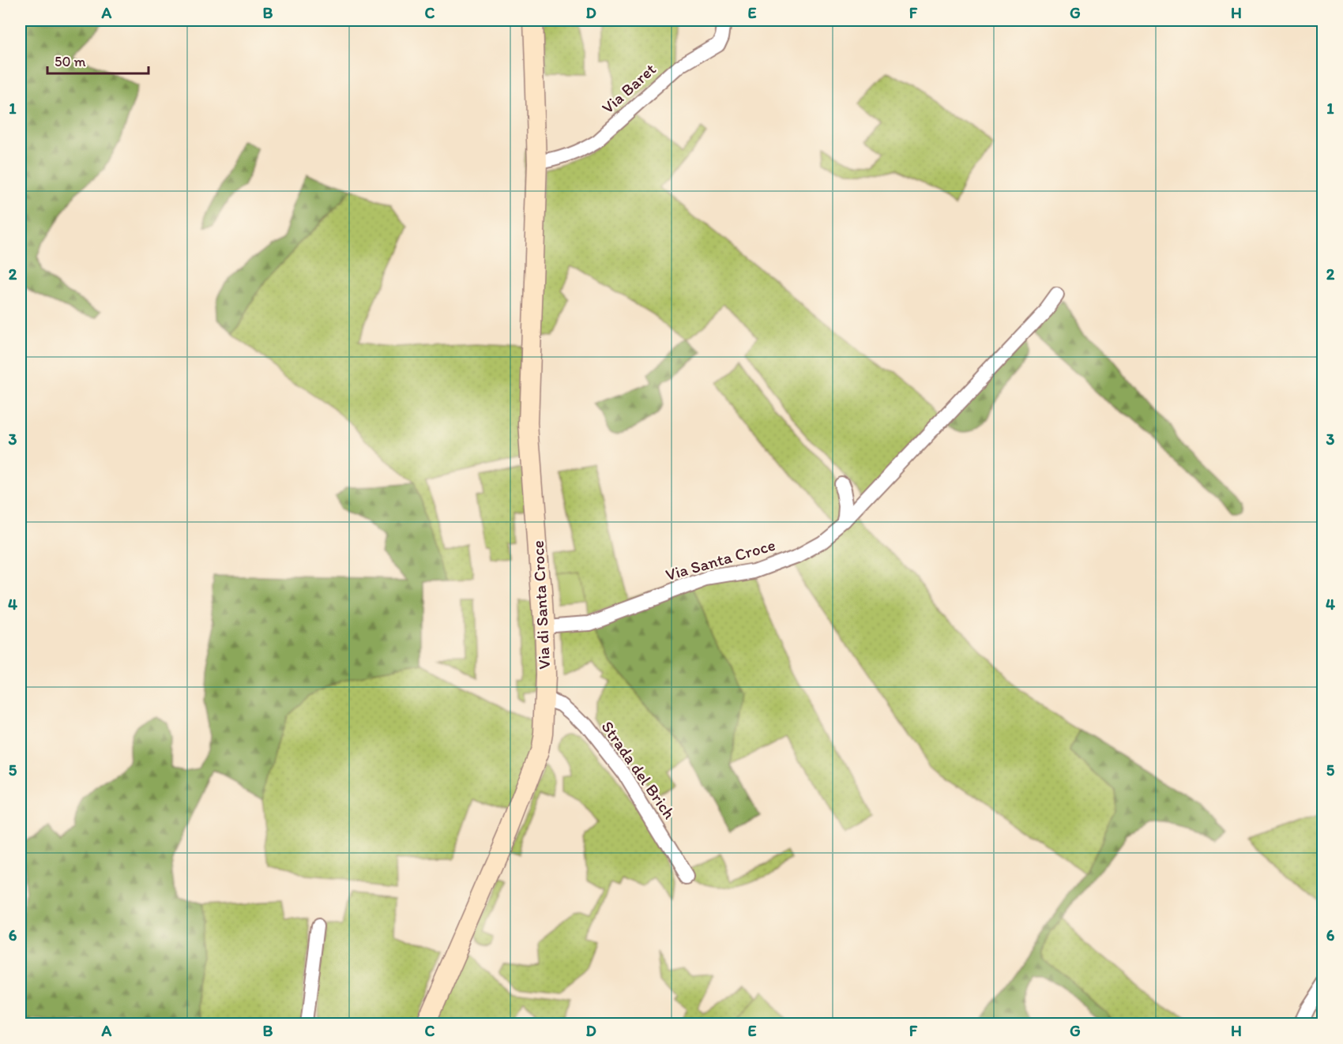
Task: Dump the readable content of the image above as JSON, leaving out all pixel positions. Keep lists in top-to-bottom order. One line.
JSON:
{"streets":{"main road":["Via di Santa Croce"],"street":["Via Baret","Via Santa Croce","Strada del Brich"]},"crossings":[["Via Baret","Via di Santa Croce"],["Via Santa Croce","Via di Santa Croce"],["Via di Santa Croce","Strada del Brich"]],"scale_bar":"50 m","grid":{"columns":["A","B","C","D","E","F","G","H"],"rows":["1","2","3","4","5","6"]}}
